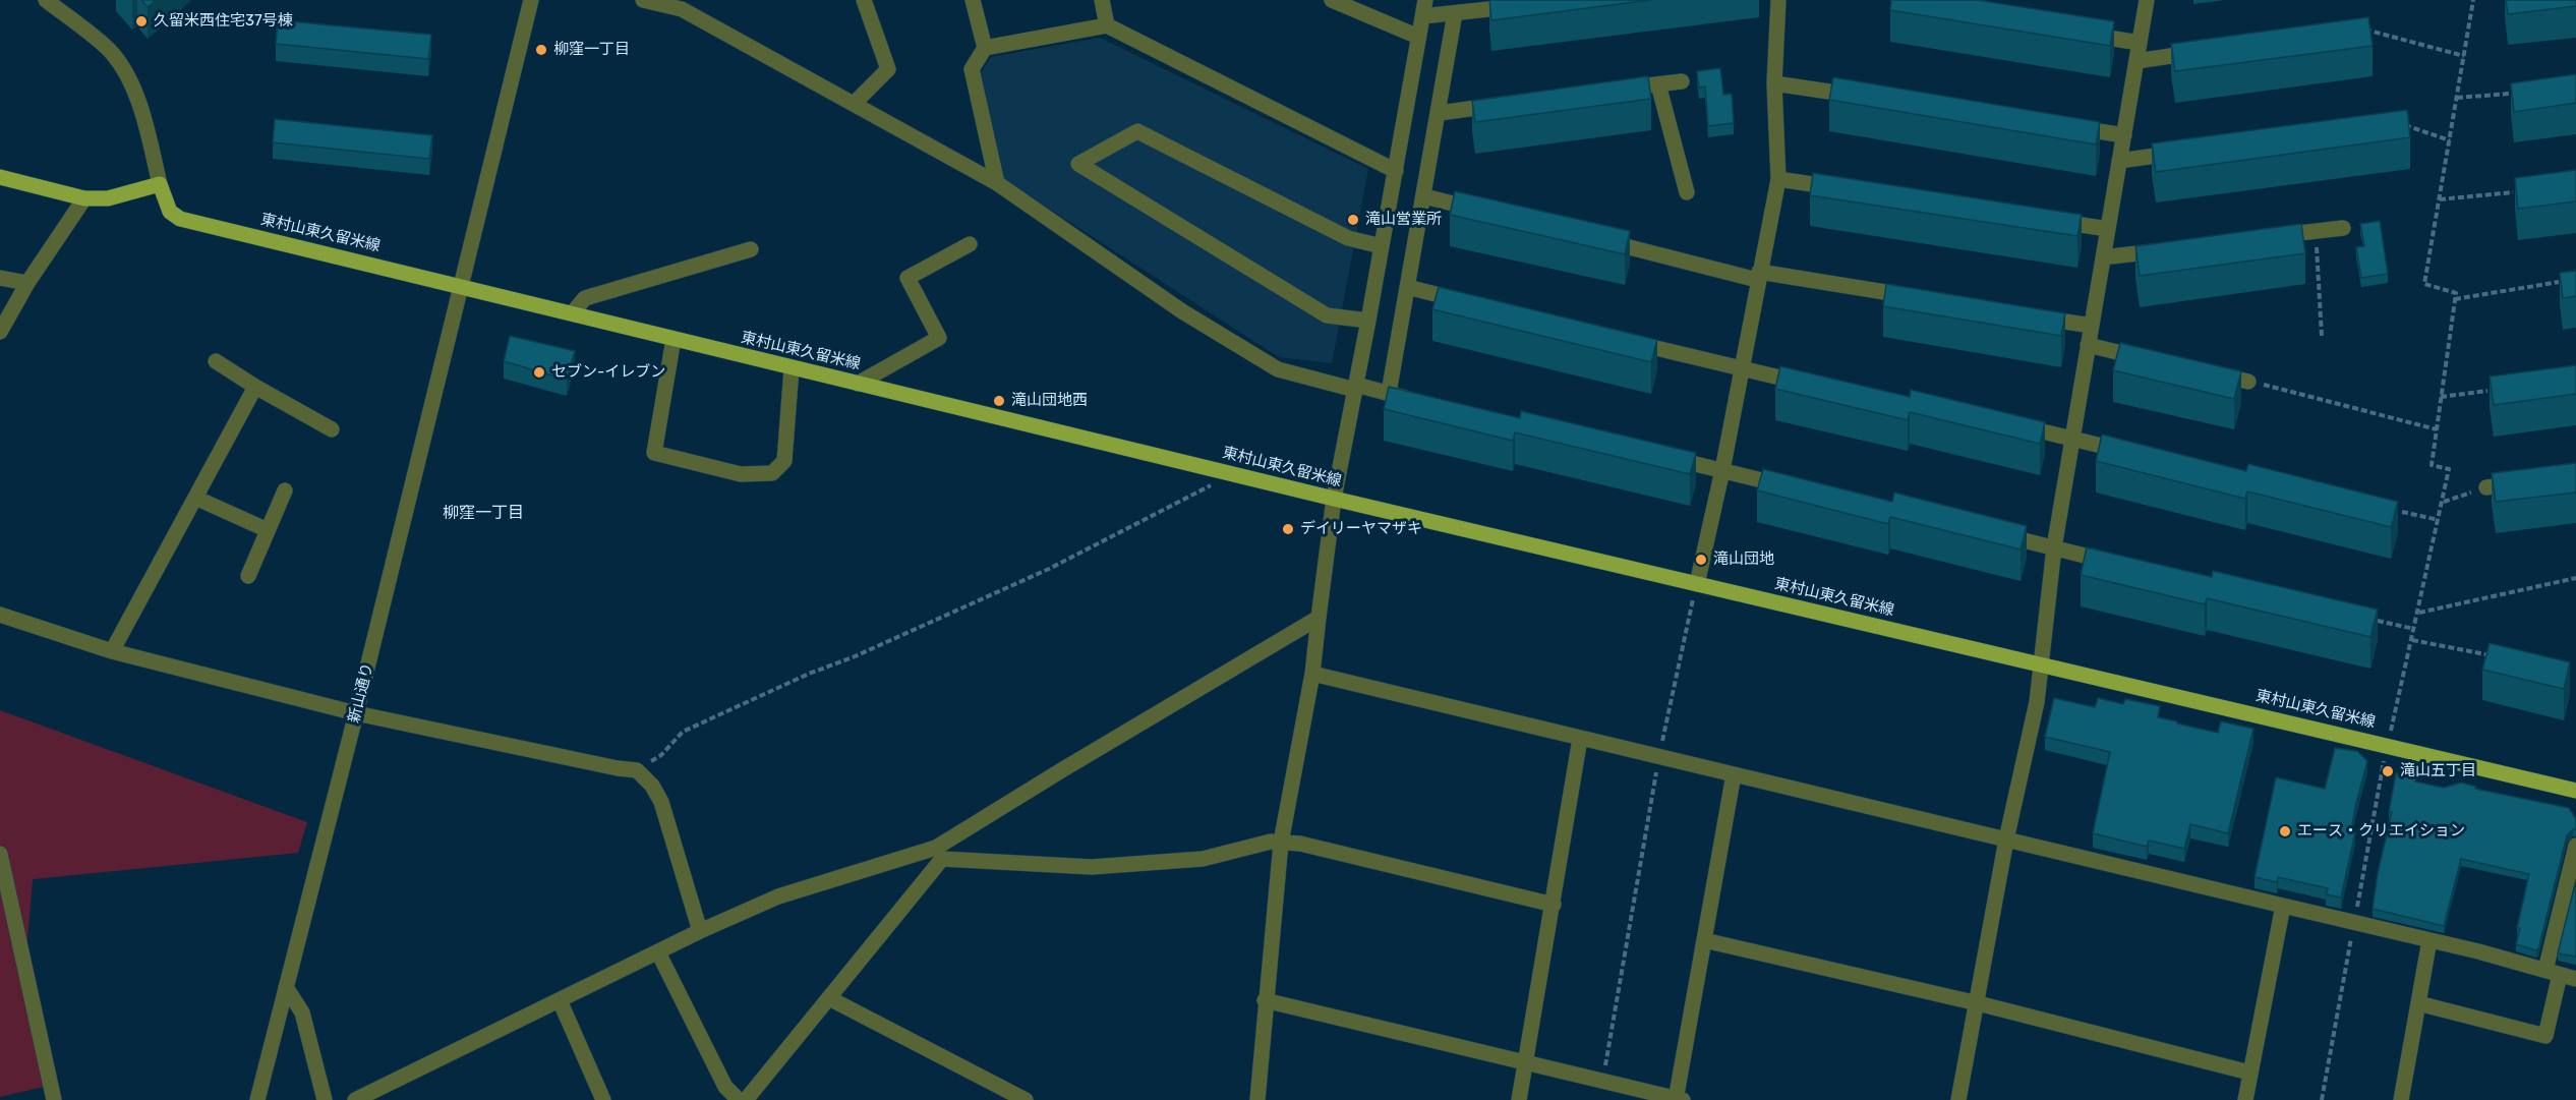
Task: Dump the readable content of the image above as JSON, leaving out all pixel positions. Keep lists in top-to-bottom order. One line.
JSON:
{"streets":{"main road":["東村山東久留米線"],"street":["新山通り"]},"crossings":[["東村山東久留米線","新山通り"]],"districts":["柳窪一丁目"],"places":["久留米西住宅37号棟","柳窪一丁目","滝山営業所","セブン-イレブン","滝山団地西","デイリーヤマザキ","滝山団地","滝山五丁目","エース・クリエイション"]}
